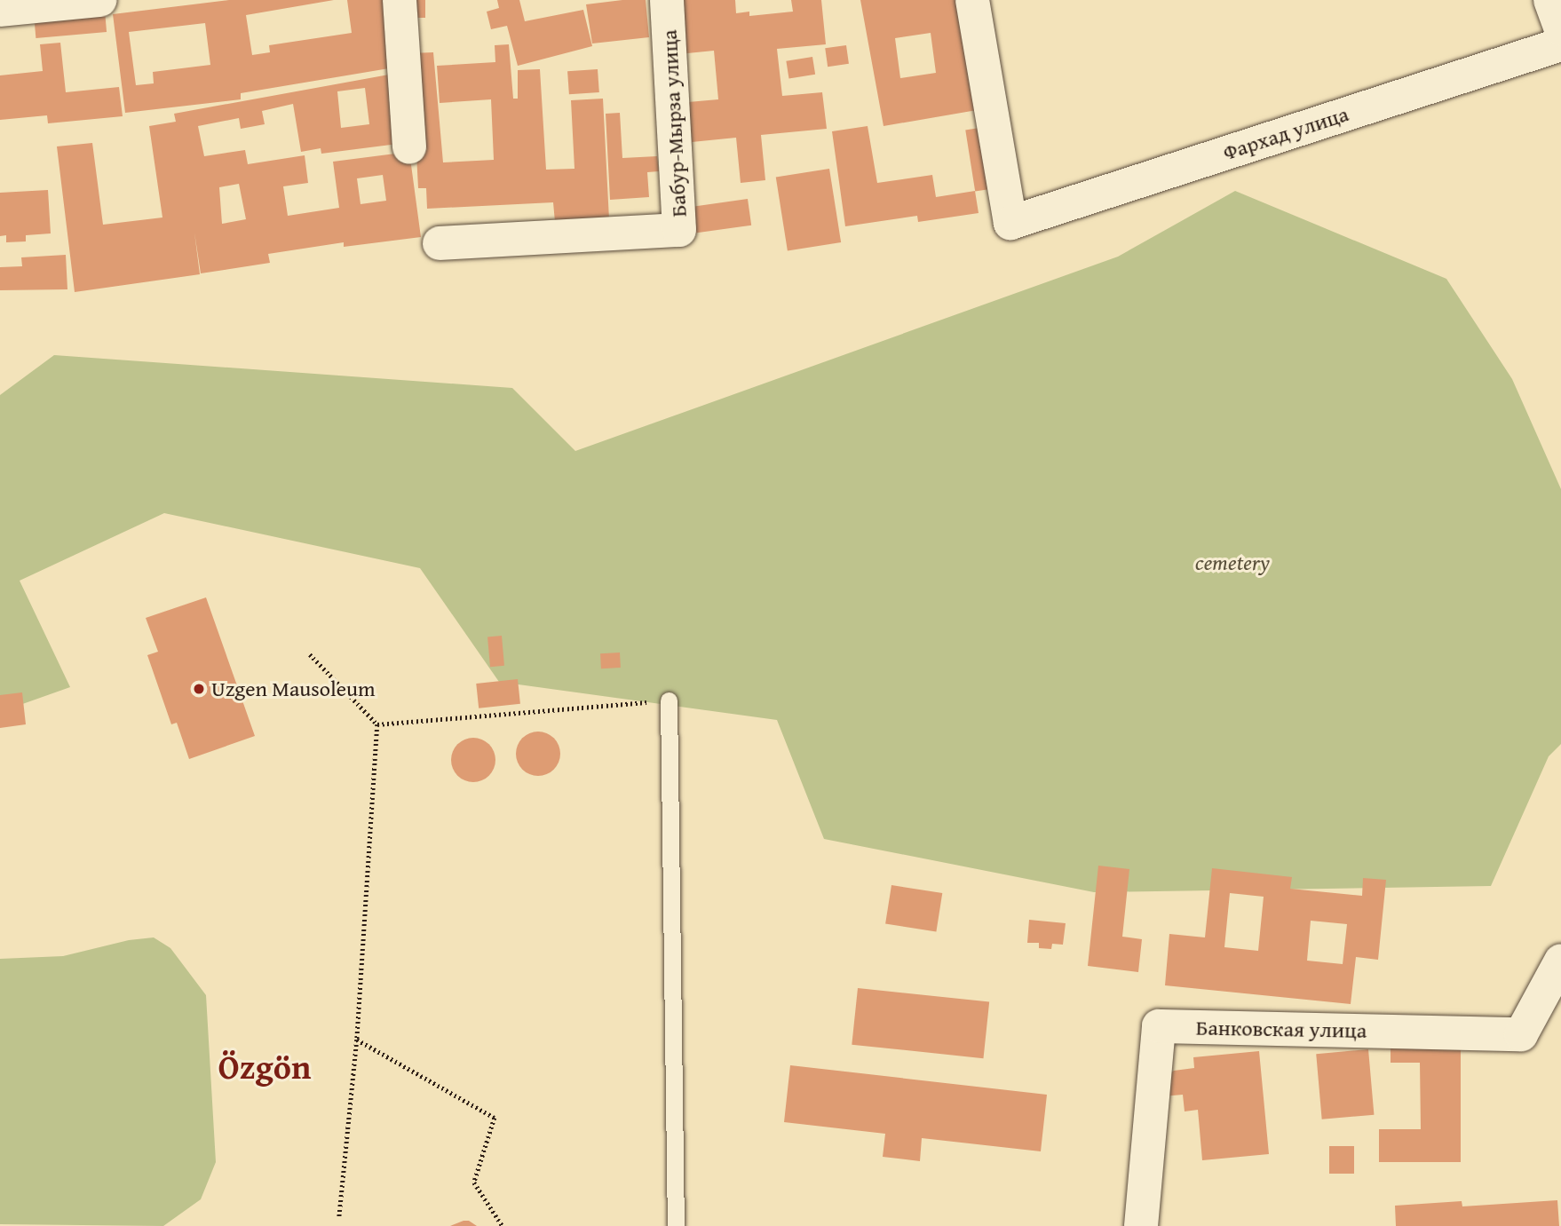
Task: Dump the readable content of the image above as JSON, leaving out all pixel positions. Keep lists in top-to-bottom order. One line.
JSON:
{"streets":{"street":["Бабур-Мырза улица","Фархад улица","Банковская улица"]},"districts":["Özgön"],"parks":["cemetery"],"places":["Uzgen Mausoleum"]}
